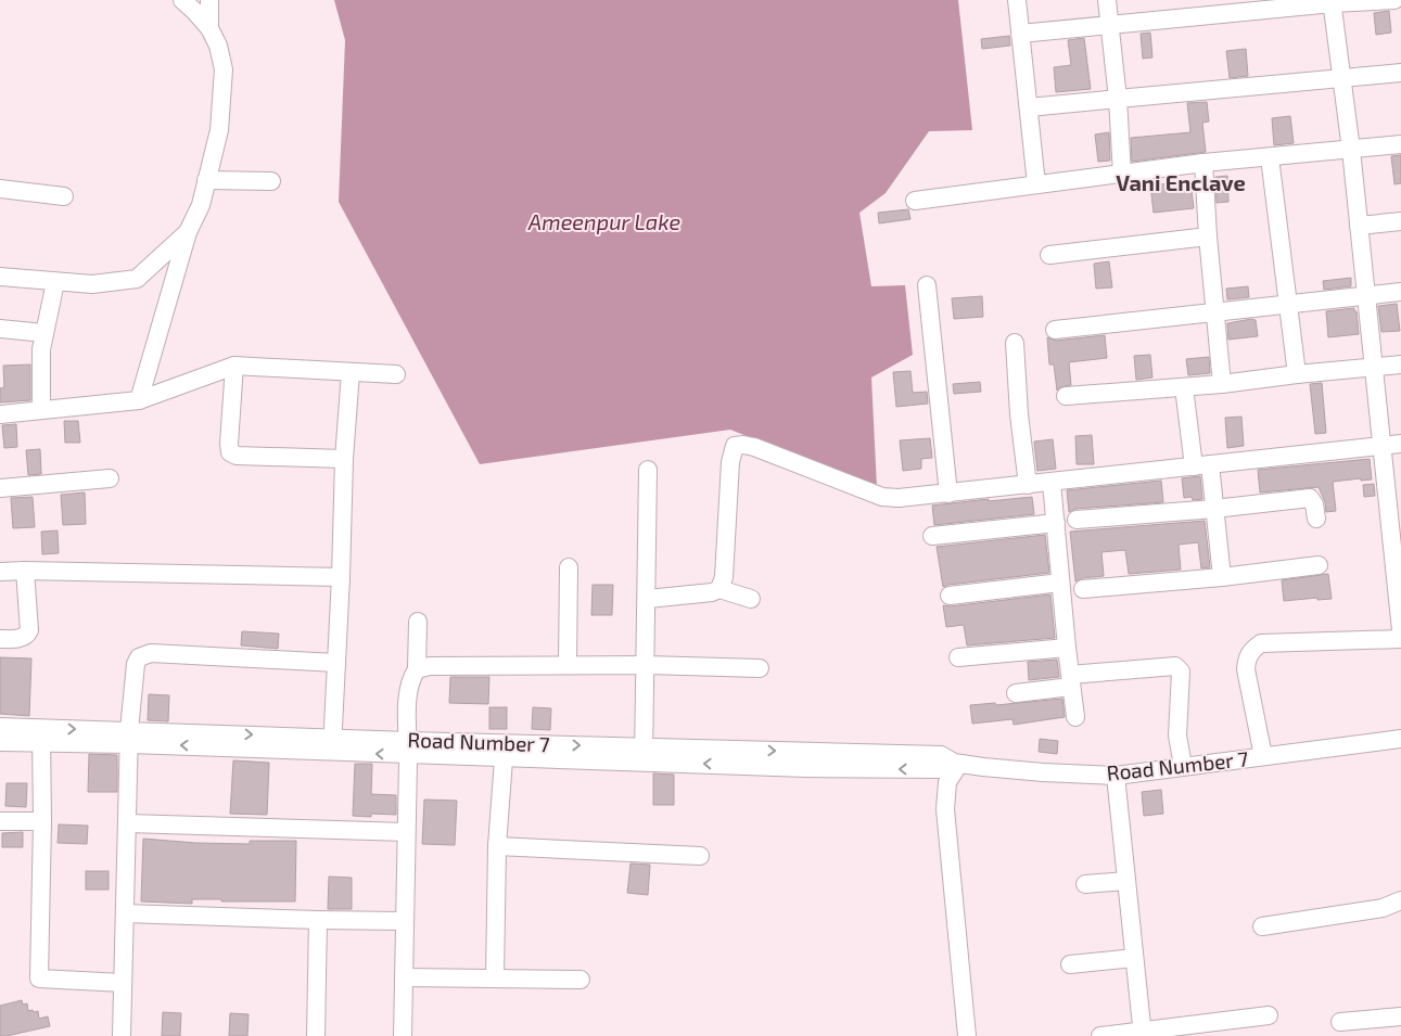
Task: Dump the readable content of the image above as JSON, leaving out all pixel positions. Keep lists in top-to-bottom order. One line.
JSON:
{"streets":{"street":["Road Number 7"]},"districts":["Vani Enclave"],"water":["Ameenpur Lake"]}
